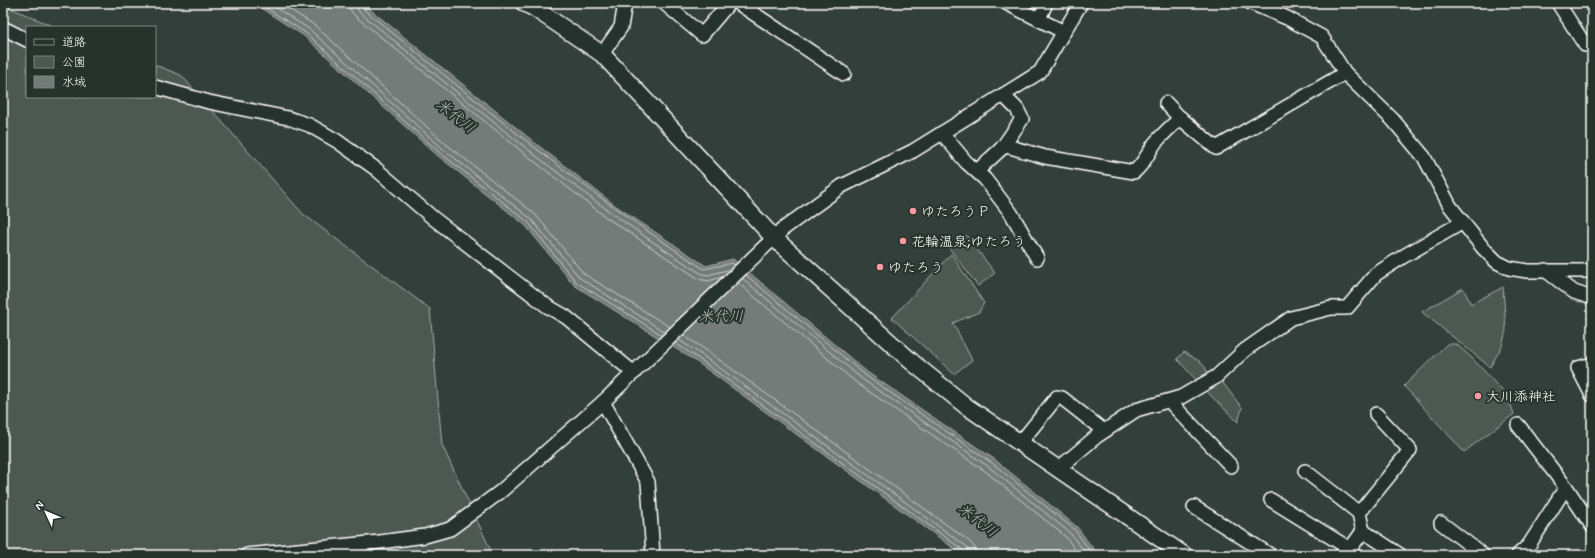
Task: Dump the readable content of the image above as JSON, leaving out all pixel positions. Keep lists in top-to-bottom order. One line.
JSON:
{"water":["米代川"],"places":["ゆたろうＰ","花輪温泉;ゆたろう","ゆたろう","大川添神社"],"legend":["道路","公園","水域"],"north":"top left"}
